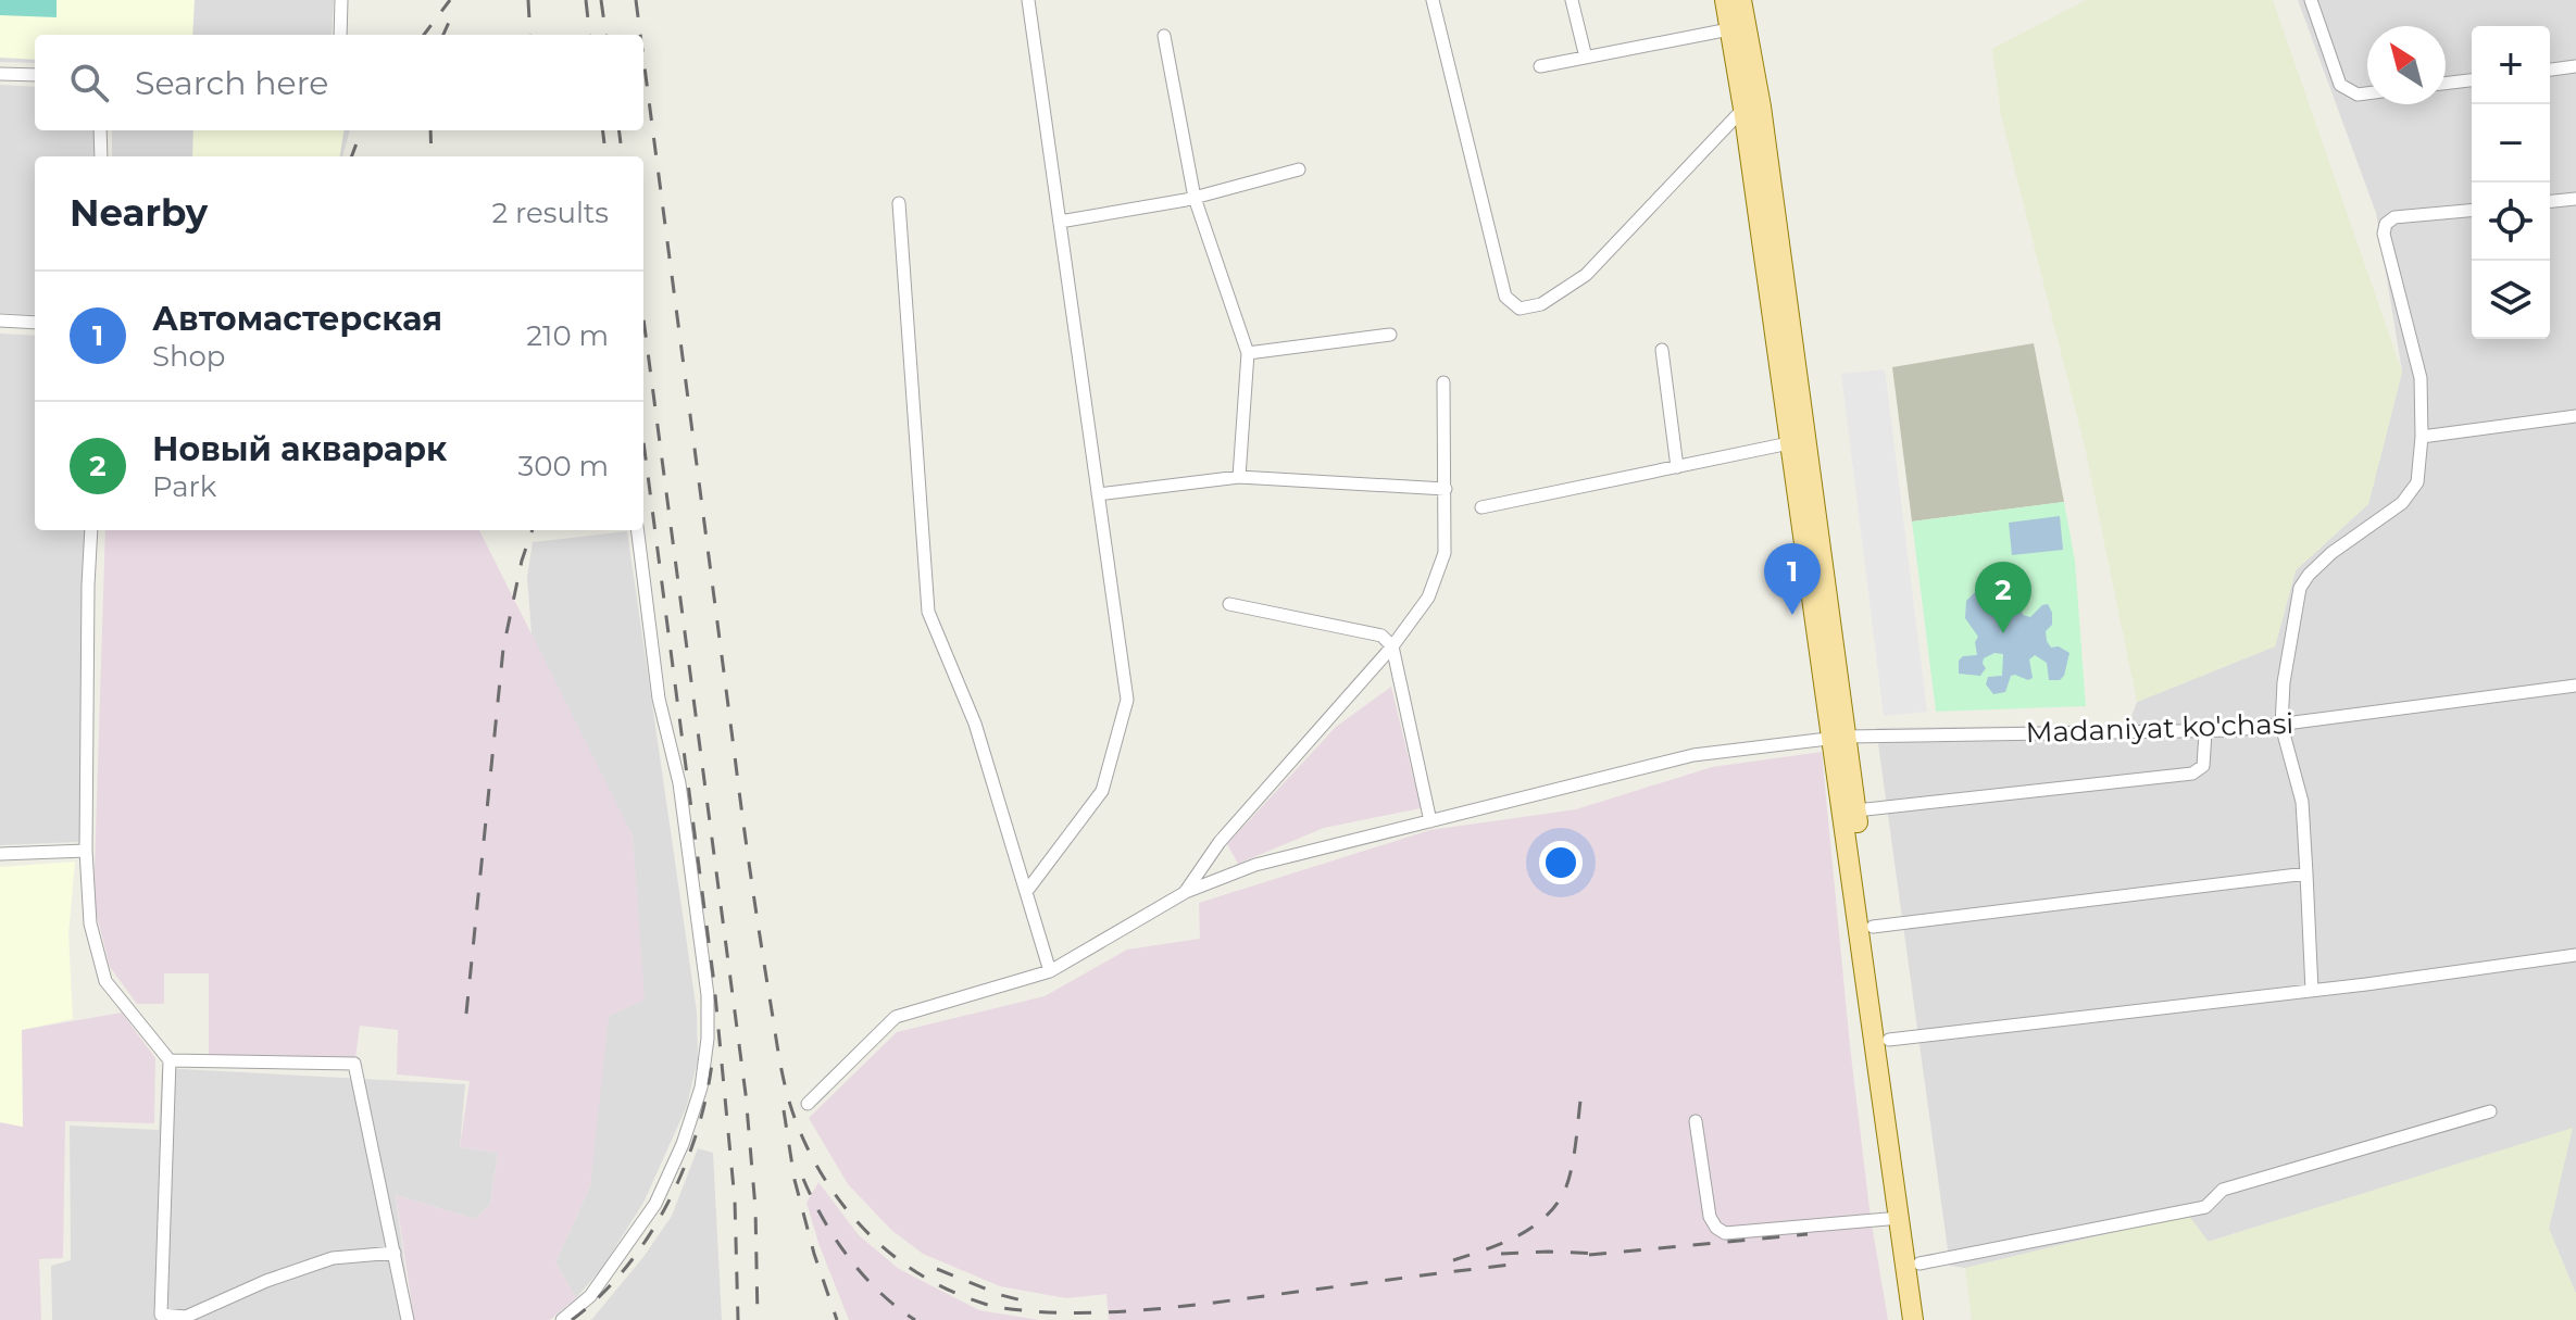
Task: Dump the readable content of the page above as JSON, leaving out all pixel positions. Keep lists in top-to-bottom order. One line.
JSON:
{"streets":{"street":["Madaniyat ko'chasi"]},"north":"top left","page":{"map_buttons":["+","−"],"search":"Search here","heading":["Nearby","2 results"],"list":[{"mark":"1","name":"Автомастерская","note":"Shop","value":"210 m"},{"mark":"2","name":"Новый акварарк","note":"Park","value":"300 m"}],"pins":["1","2"]}}
